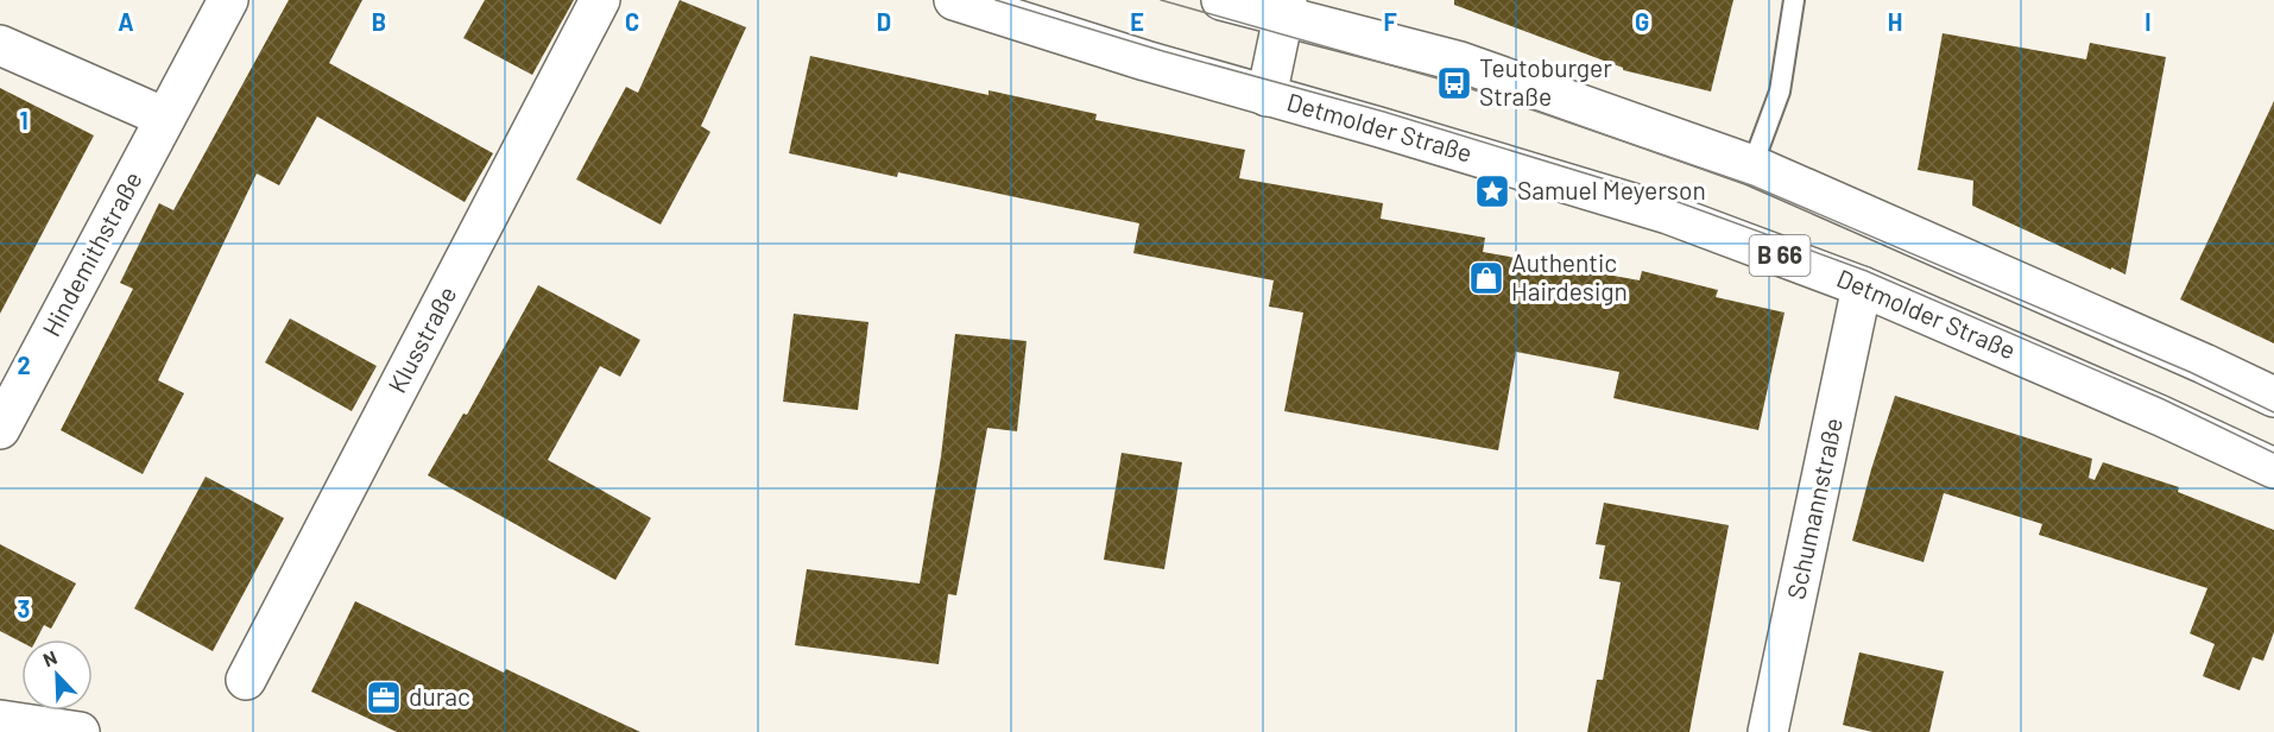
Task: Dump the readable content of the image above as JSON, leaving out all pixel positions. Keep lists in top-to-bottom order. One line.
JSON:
{"streets":{"main road":["Detmolder Straße","Hindemithstraße","B 66","Klusstraße","Schumannstraße"]},"crossings":[["Detmolder Straße","Schumannstraße"]],"places":{"bus stop":["Teutoburger Straße"],"place":["Samuel Meyerson"],"shop":["Authentic Hairdesign"],"office":["durac"]},"north":"top left","grid":{"columns":["A","B","C","D","E","F","G","H","I"],"rows":["1","2","3"]}}
